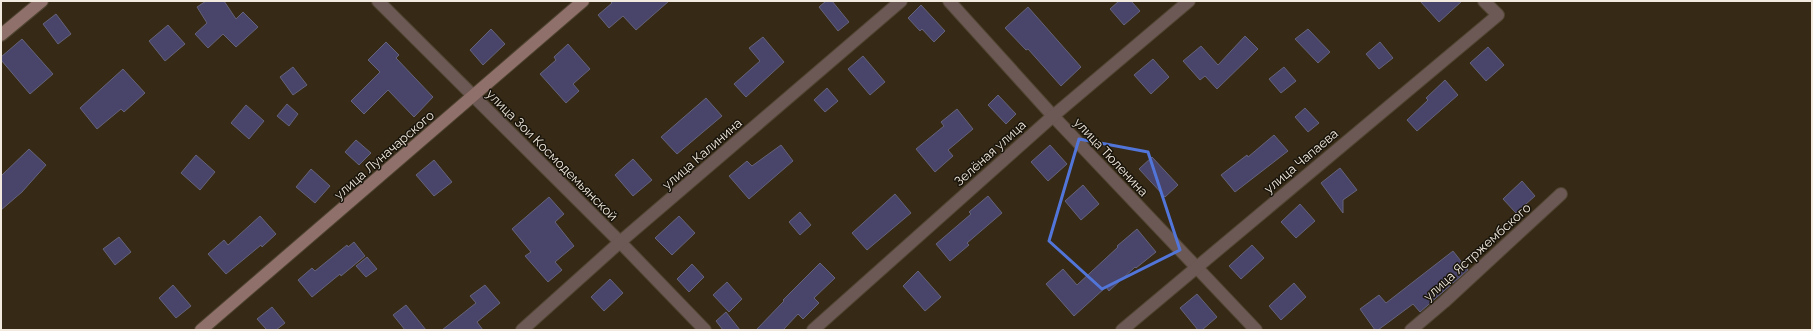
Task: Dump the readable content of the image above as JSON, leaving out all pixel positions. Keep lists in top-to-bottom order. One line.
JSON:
{"streets":{"main road":["улица Луначарского"],"street":["Зелёная улица","улица Калинина","улица Зои Космодемьянской","улица Тюленина","улица Чапаева","улица Ястржембского"]},"crossings":[["Зелёная улица","улица Тюленина"],["улица Калинина","улица Зои Космодемьянской"],["улица Луначарского","улица Зои Космодемьянской"],["улица Тюленина","улица Чапаева"]]}
